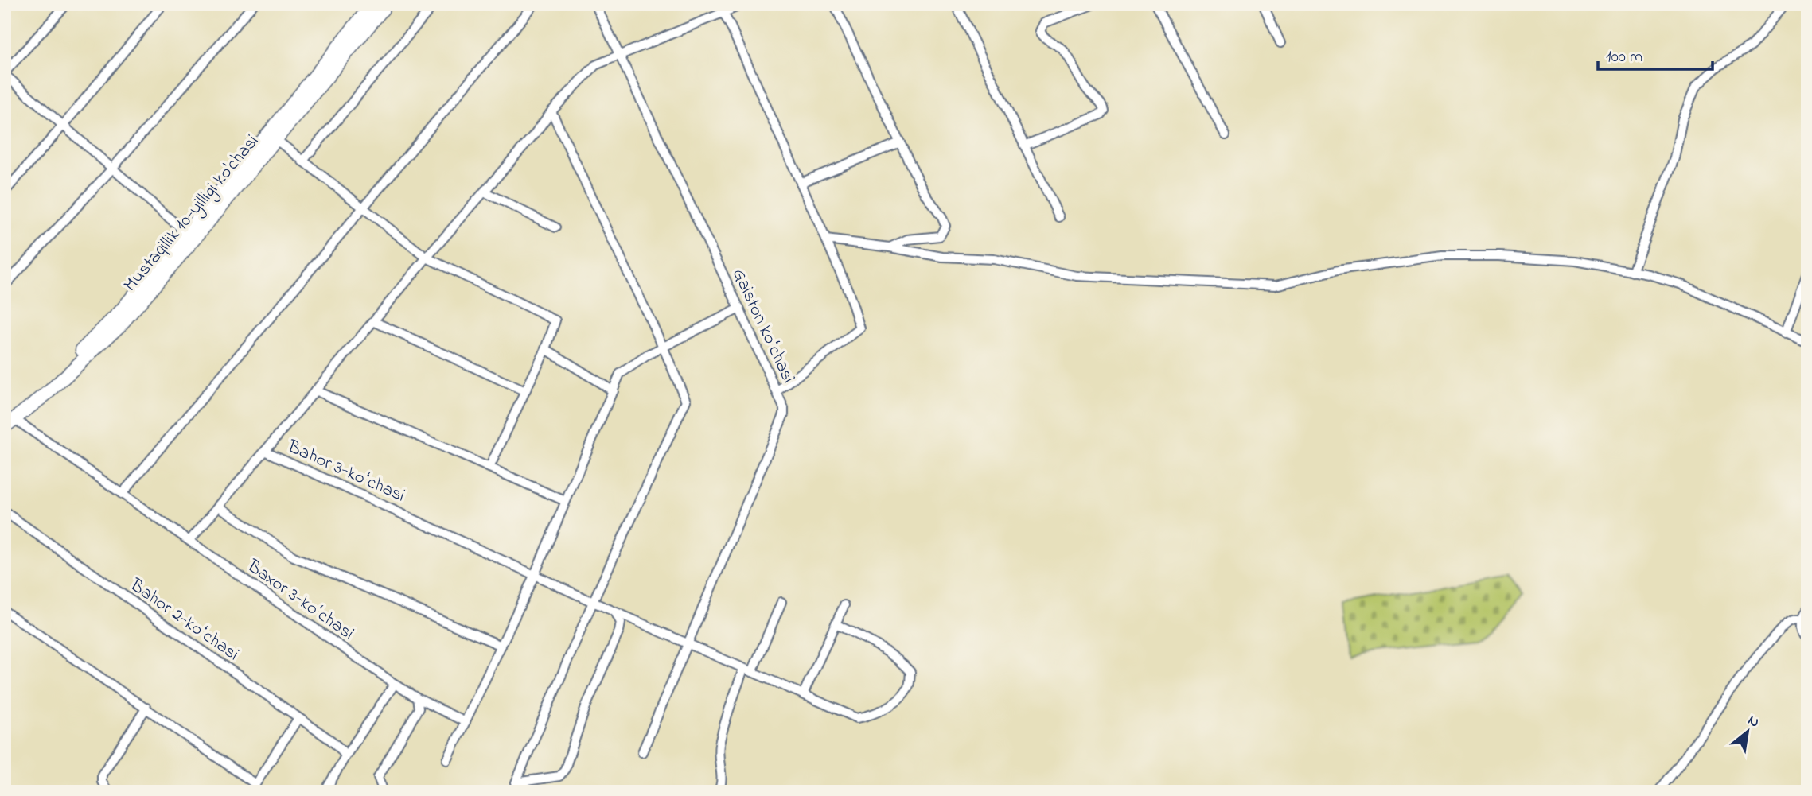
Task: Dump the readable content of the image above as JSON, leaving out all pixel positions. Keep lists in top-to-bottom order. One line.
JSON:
{"streets":{"main road":["Mustaqillik 10-yilligi ko'chasi"],"street":["Gaiston koʻchasi","Bahor 3-koʻchasi","Baxor 3-koʻchasi","Bahor 2-koʻchasi"]},"crossings":[["Gaiston koʻchasi","Bahor 3-koʻchasi"],["Bahor 3-koʻchasi","Baxor 3-koʻchasi"]],"scale_bar":"100 m","north":"top right"}
